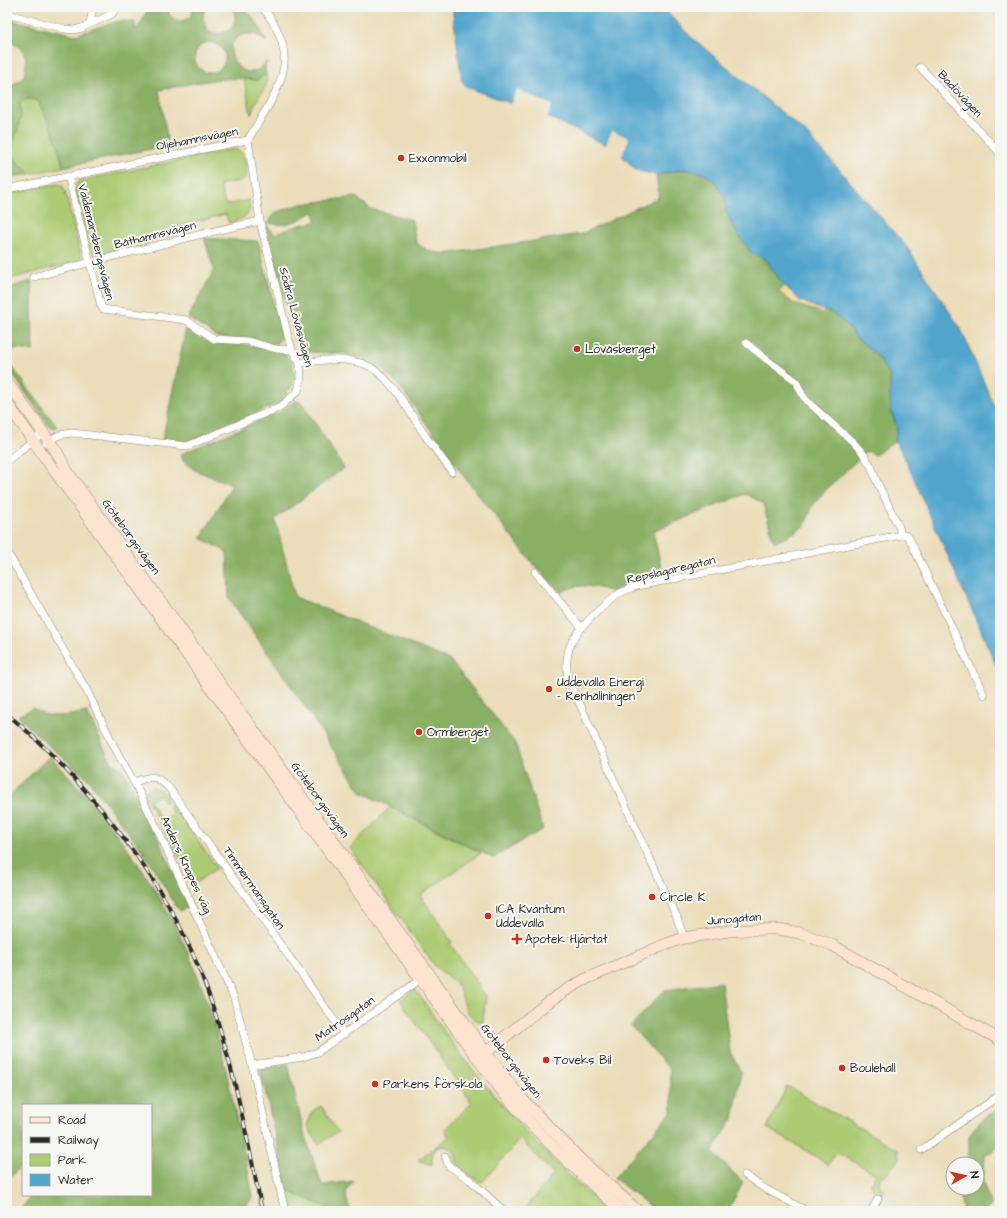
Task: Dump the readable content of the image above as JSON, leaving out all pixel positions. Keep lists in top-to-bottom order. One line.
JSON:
{"streets":{"main road":["Göteborgsvägen","Junogatan"],"street":["Badövägen","Oljehamnsvägen","Båthamnsvägen","Valdemarsbergsvägen","Södra Lövåsvägen","Repslagaregatan","Anders Knapes väg","Timmermansgatan","Matrosgatan"]},"crossings":[["Oljehamnsvägen","Valdemarsbergsvägen"],["Oljehamnsvägen","Södra Lövåsvägen"],["Båthamnsvägen","Valdemarsbergsvägen"],["Båthamnsvägen","Södra Lövåsvägen"],["Valdemarsbergsvägen","Södra Lövåsvägen"],["Södra Lövåsvägen","Göteborgsvägen"],["Göteborgsvägen","Junogatan"],["Göteborgsvägen","Matrosgatan"],["Repslagaregatan","Junogatan"],["Anders Knapes väg","Timmermansgatan"],["Anders Knapes väg","Matrosgatan"],["Timmermansgatan","Matrosgatan"]],"places":{"other":["Exxonmobil","Lövåsberget","Uddevalla Energi - Renhållningen","Ormberget","Circle K","ICA Kvantum Uddevalla","Toveks Bil","Boulehall","Parkens förskola"],"health":["Apotek Hjärtat"]},"legend":["Road","Railway","Park","Water"],"north":"right"}
